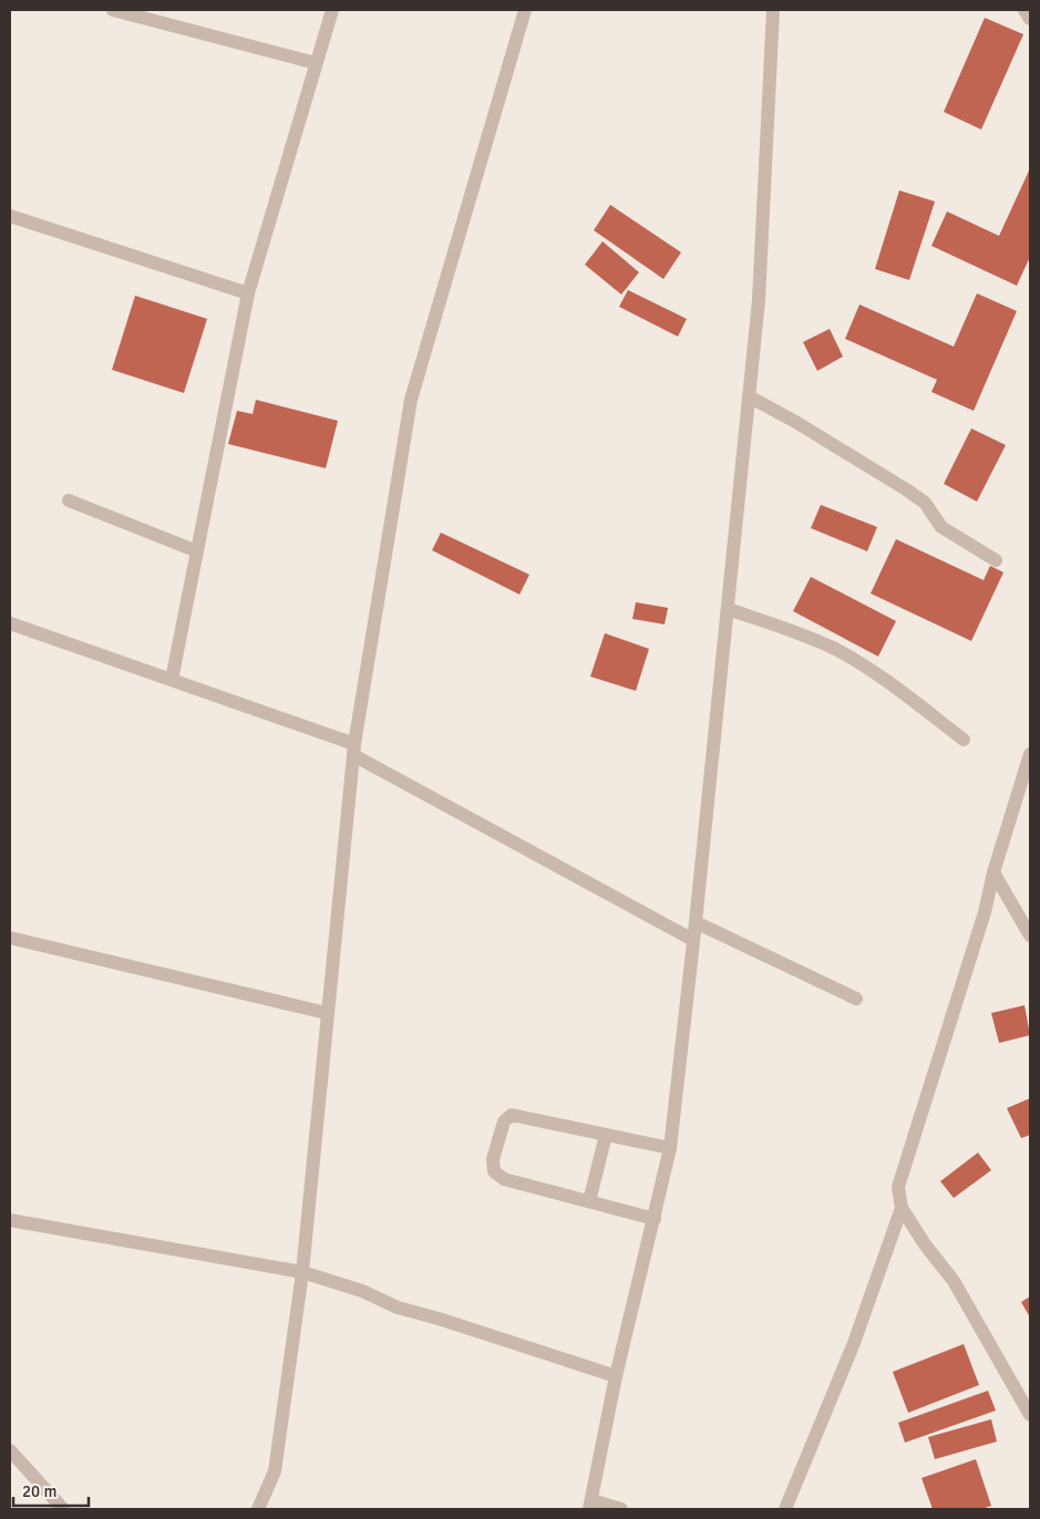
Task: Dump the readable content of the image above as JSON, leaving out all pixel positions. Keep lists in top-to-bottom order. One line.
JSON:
{"scale_bar":"20 m"}
